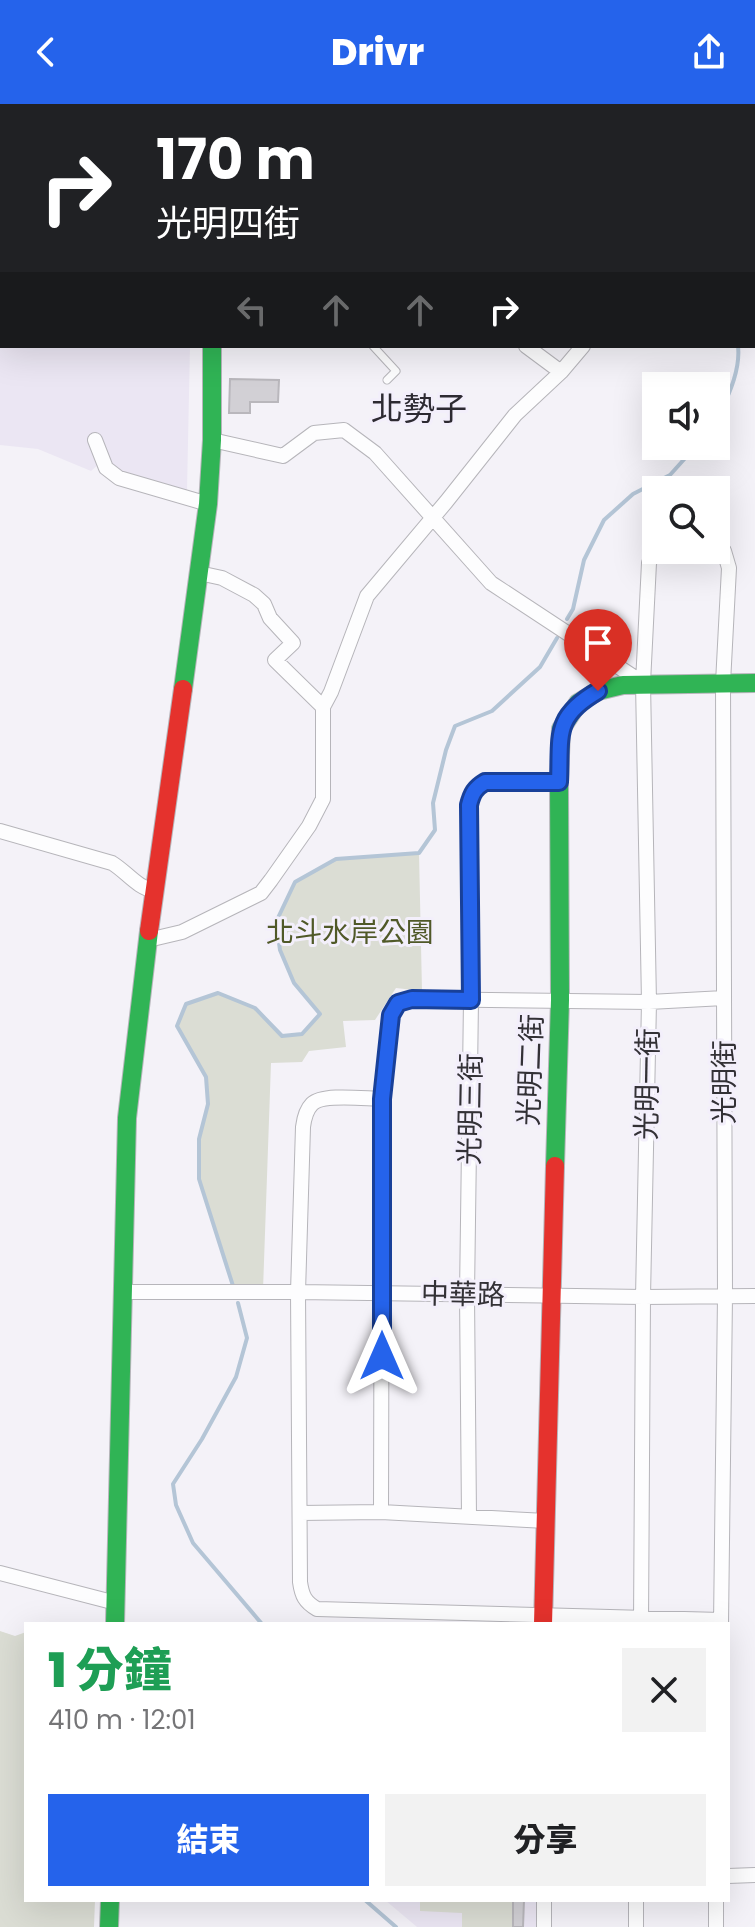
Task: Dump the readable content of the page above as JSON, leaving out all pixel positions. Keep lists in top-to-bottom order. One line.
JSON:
{"streets":{"main road":["光明二街"],"street":["光明街","光明一街","光明三街","中華路"]},"crossings":[["光明二街","光明街"],["光明二街","光明一街"],["光明二街","光明三街"],["光明二街","中華路"],["光明街","中華路"],["光明一街","中華路"],["光明三街","中華路"]],"districts":["北勢子"],"parks":["北斗水岸公園"],"page":{"header":"Drivr","turn":["170 m","光明四街"],"heading":["1 分鐘","410 m · 12:01"],"buttons":["結束","分享"]}}
